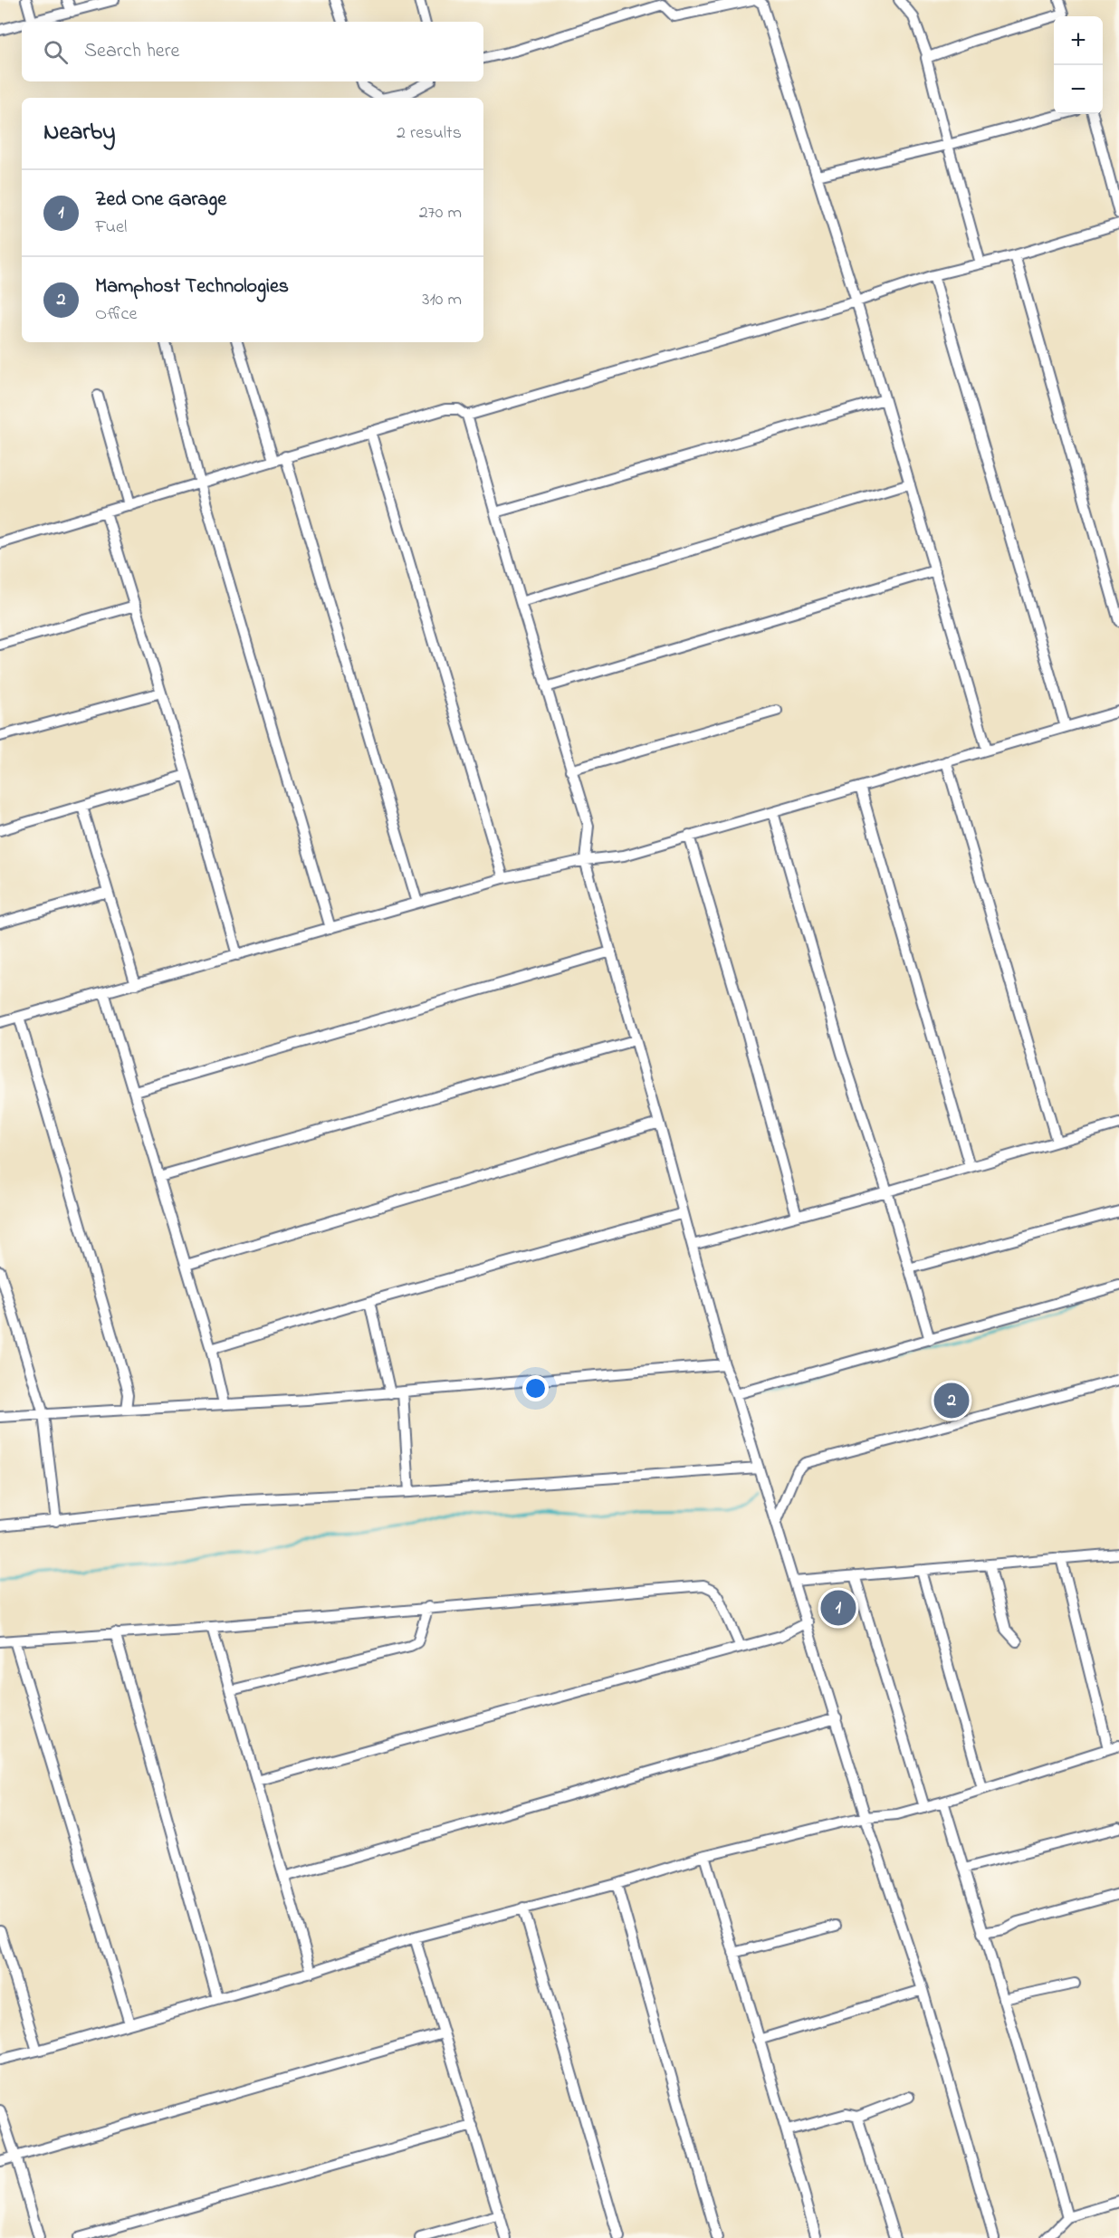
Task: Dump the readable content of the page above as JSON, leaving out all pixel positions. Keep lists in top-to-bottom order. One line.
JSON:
{"page":{"map_buttons":["+","−"],"search":"Search here","heading":["Nearby","2 results"],"list":[{"mark":"1","name":"Zed One Garage","note":"Fuel","value":"270 m"},{"mark":"2","name":"Mamphost Technologies","note":"Office","value":"310 m"}],"pins":["2","1"]}}
